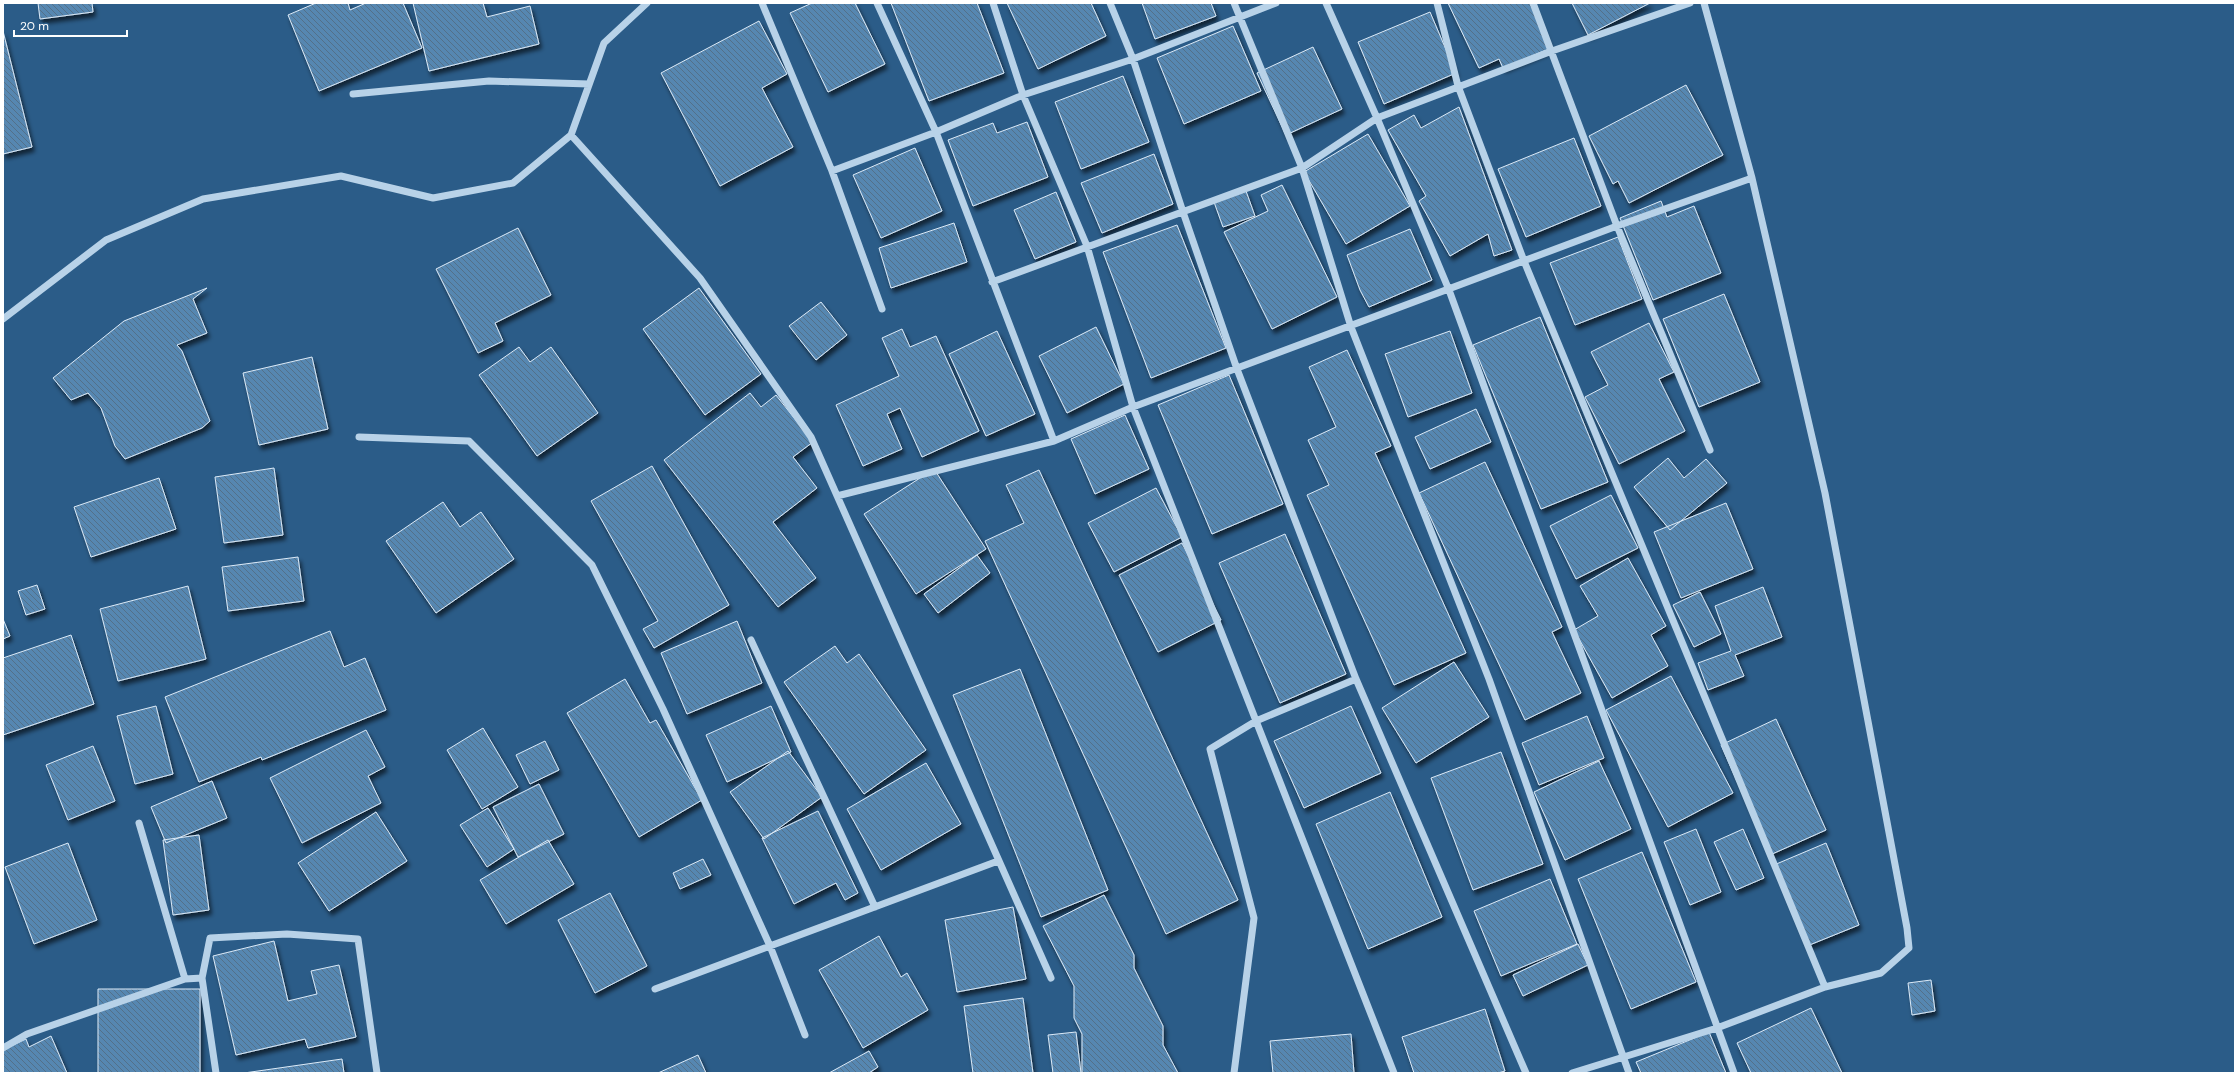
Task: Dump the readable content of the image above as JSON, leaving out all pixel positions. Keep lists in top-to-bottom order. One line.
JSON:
{"scale_bar":"20 m"}
